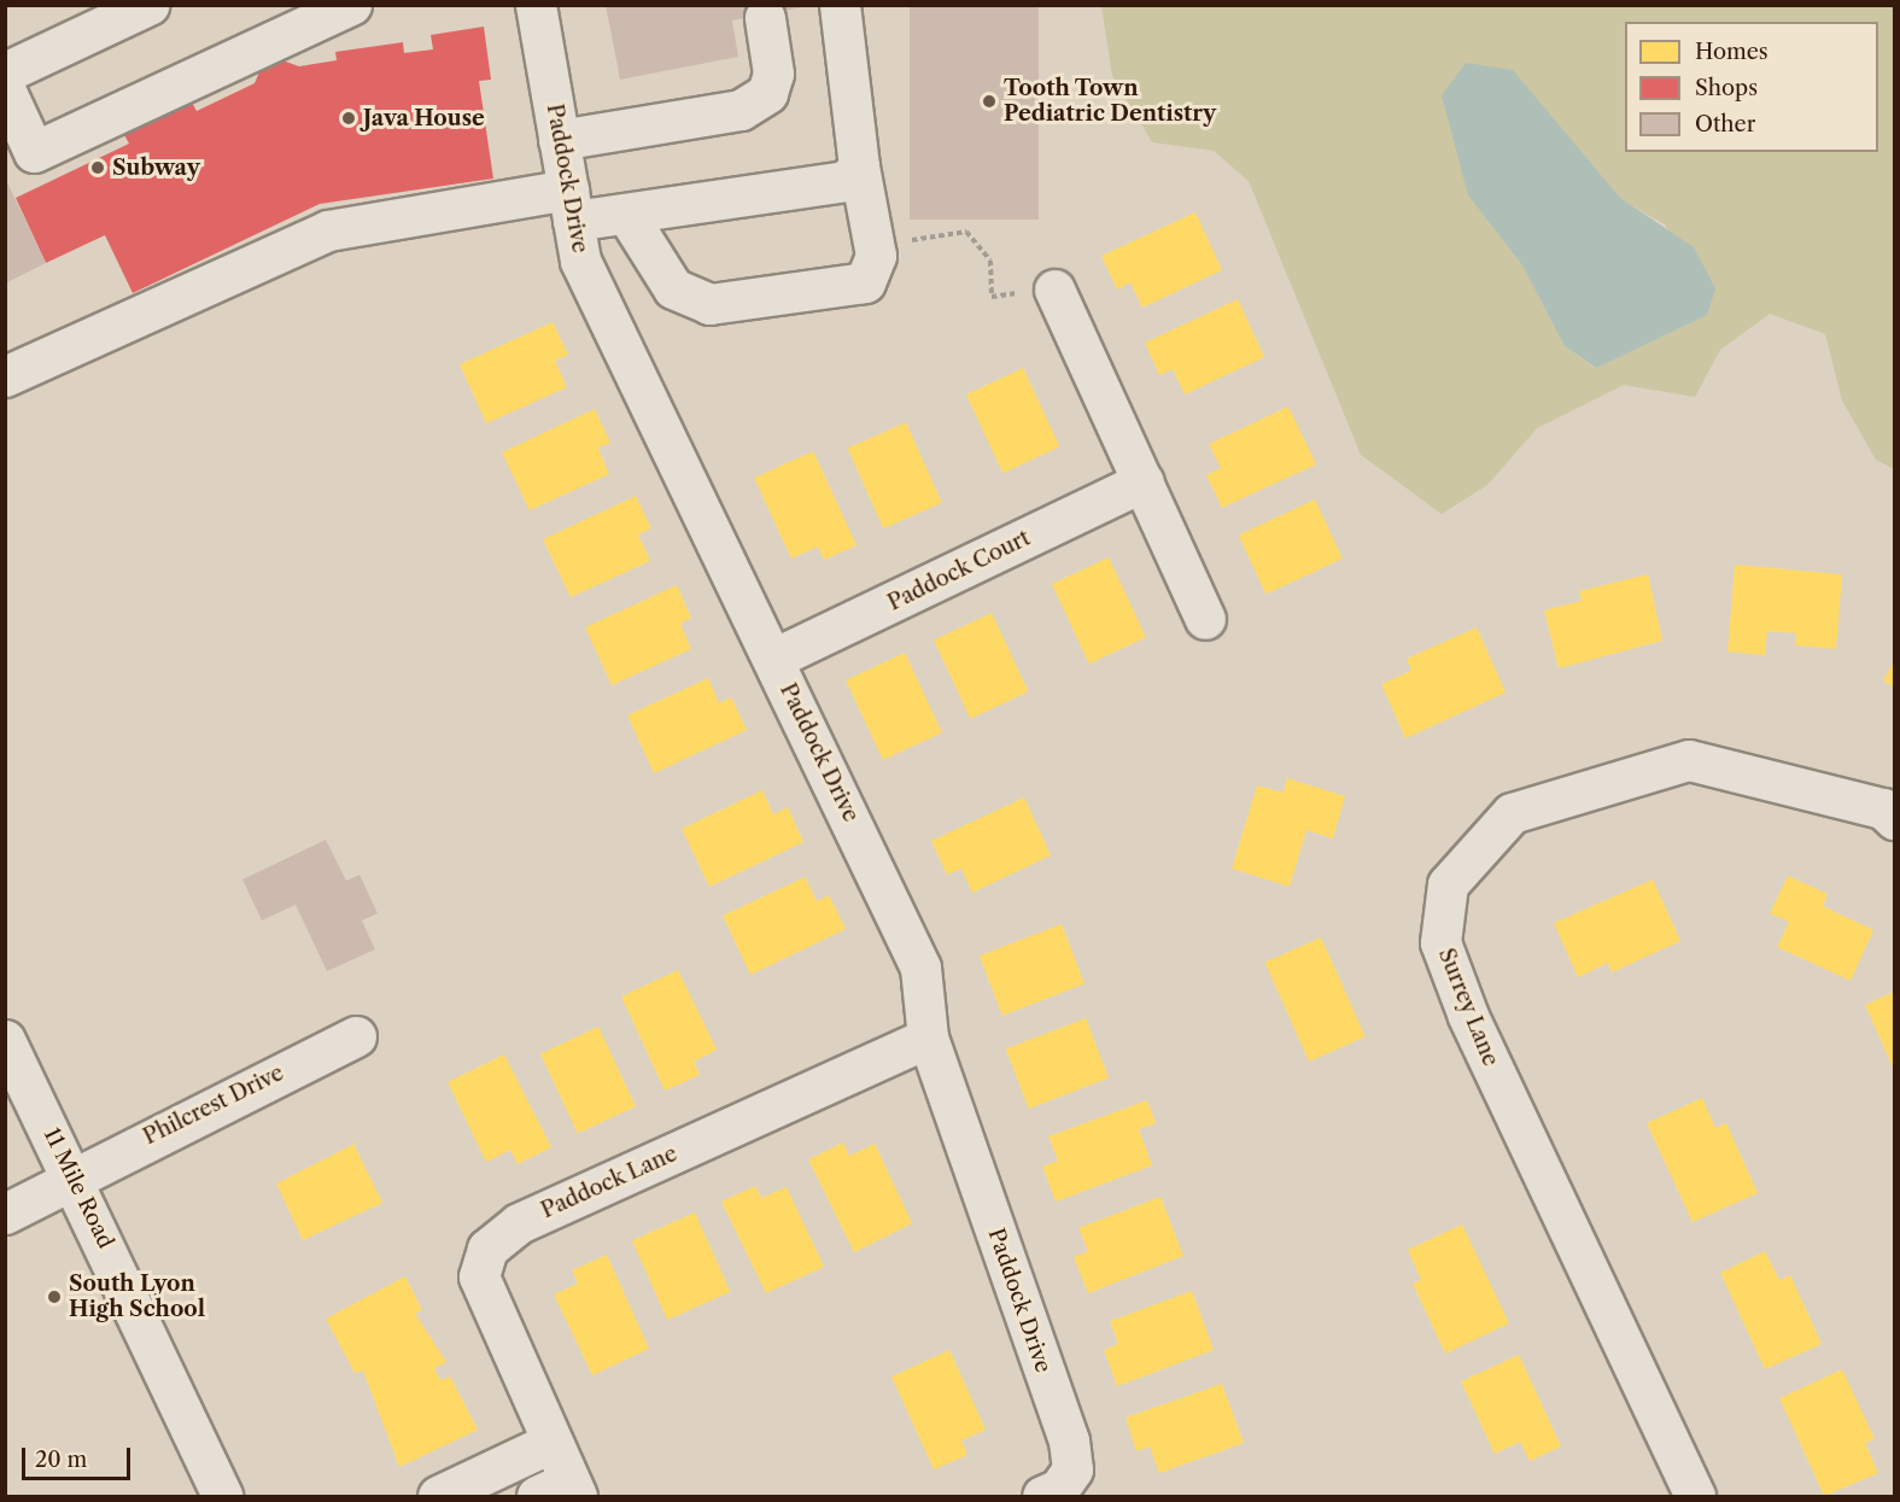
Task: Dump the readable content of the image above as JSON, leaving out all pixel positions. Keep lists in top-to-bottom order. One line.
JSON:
{"streets":{"street":["Paddock Drive","Paddock Court","Surrey Lane","Philcrest Drive","Paddock Lane","11 Mile Road"]},"crossings":[["Paddock Drive","Paddock Court"],["Paddock Drive","Paddock Lane"],["Philcrest Drive","11 Mile Road"]],"places":["Tooth Town Pediatric Dentistry","Java House","Subway","South Lyon High School"],"legend":["Homes","Shops","Other"],"scale_bar":"20 m"}
